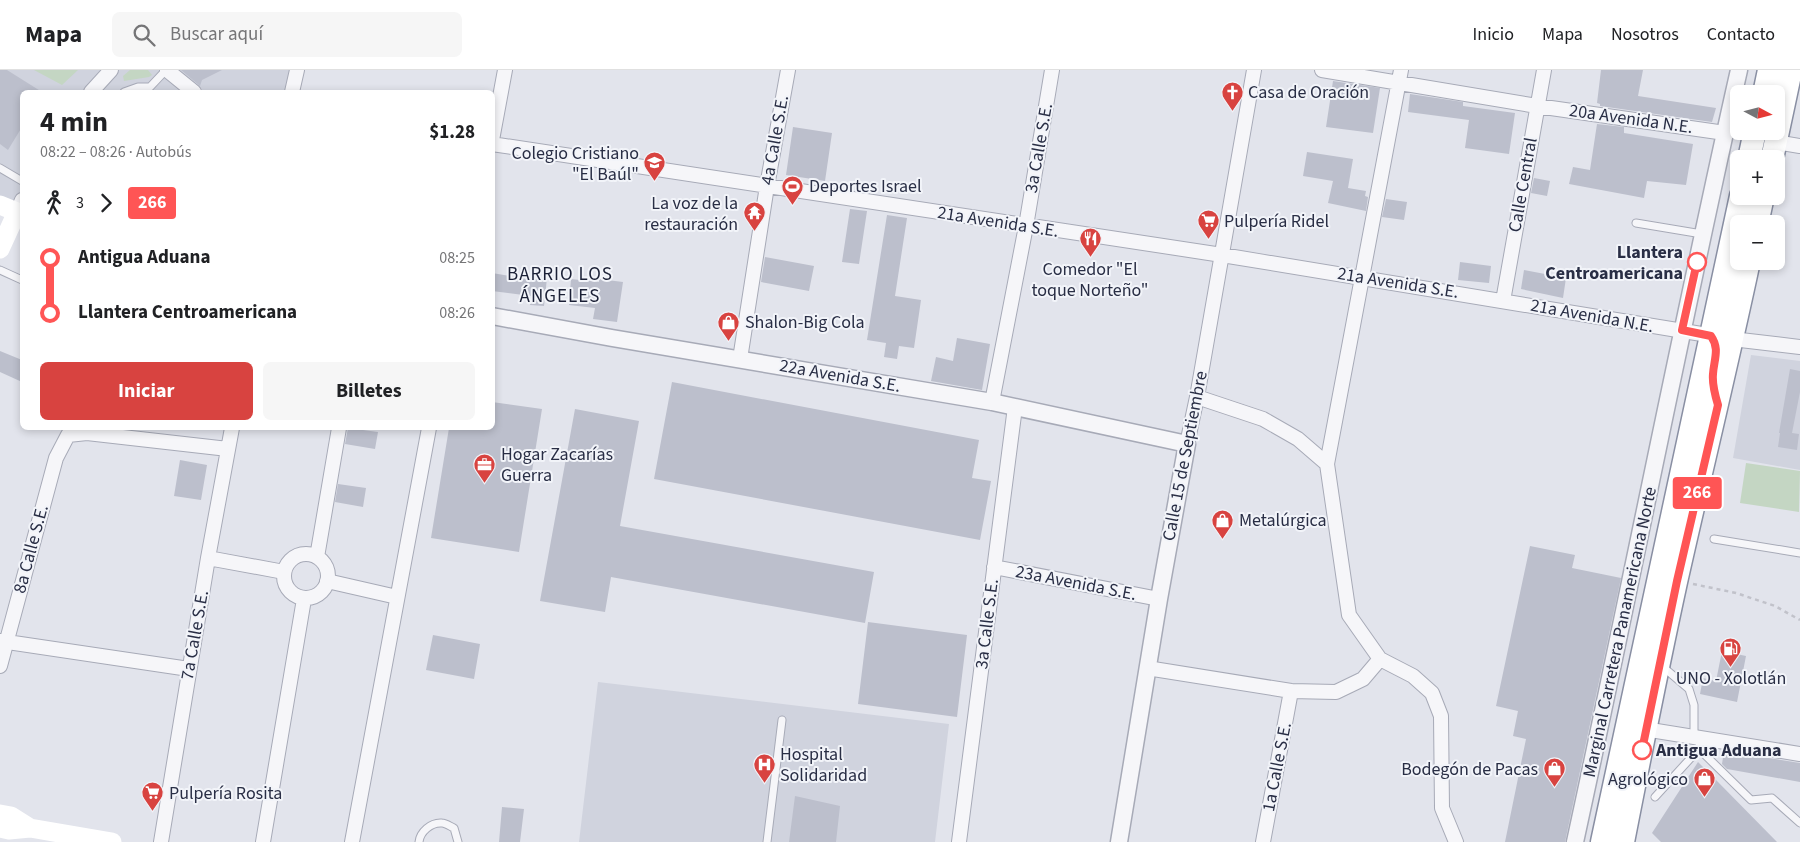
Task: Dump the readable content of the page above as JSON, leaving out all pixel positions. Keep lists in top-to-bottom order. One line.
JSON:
{"streets":{"street":["20a Avenida N.E.","4a Calle S.E.","3a Calle S.E.","Calle Central","21a Avenida S.E.","21a Avenida N.E.","22a Avenida S.E.","Calle 15 de Septiembre","8a Calle S.E.","23a Avenida S.E.","Marginal Carretera Panamericana Norte","7a Calle S.E.","1a Calle S.E."]},"crossings":[["20a Avenida N.E.","Calle Central"],["20a Avenida N.E.","Marginal Carretera Panamericana Norte"],["4a Calle S.E.","21a Avenida S.E."],["4a Calle S.E.","22a Avenida S.E."],["3a Calle S.E.","21a Avenida S.E."],["3a Calle S.E.","22a Avenida S.E."],["3a Calle S.E.","23a Avenida S.E."],["Calle Central","21a Avenida S.E."],["Calle Central","21a Avenida N.E."],["21a Avenida S.E.","21a Avenida N.E."],["21a Avenida S.E.","Calle 15 de Septiembre"],["21a Avenida N.E.","Marginal Carretera Panamericana Norte"],["22a Avenida S.E.","Calle 15 de Septiembre"],["Calle 15 de Septiembre","23a Avenida S.E."],["8a Calle S.E.","7a Calle S.E."]],"districts":["BARRIO LOS ÁNGELES"],"places":{"church":["Casa de Oración"],"school or university":["Colegio Cristiano \"El Baúl\""],"sports":["Deportes Israel"],"temple":["La voz de la restauración"],"supermarket":["Pulpería Ridel","Pulpería Rosita"],"restaurant":["Comedor \"El toque Norteño\""],"other":["Llantera Centroamericana","Antigua Aduana"],"shop":["Shalon-Big Cola","Metalúrgica","Bodegón de Pacas","Agrológico"],"office":["Hogar Zacarías Guerra"],"fuel station":["UNO - Xolotlán"],"hospital":["Hospital Solidaridad"]},"lines":["bus line 266"],"north":"right","page":{"header":"Mapa","search":"Buscar aquí","nav":["Inicio","Mapa","Nosotros","Contacto"],"on_map":"266","map_buttons":["+","−"],"heading":["4 min","08:22 – 08:26 · Autobús","$1.28"],"legs":["3","266"],"list":[{"name":"Antigua Aduana","value":"08:25"},{"name":"Llantera Centroamericana","value":"08:26"}],"buttons":["Iniciar","Billetes"]}}
